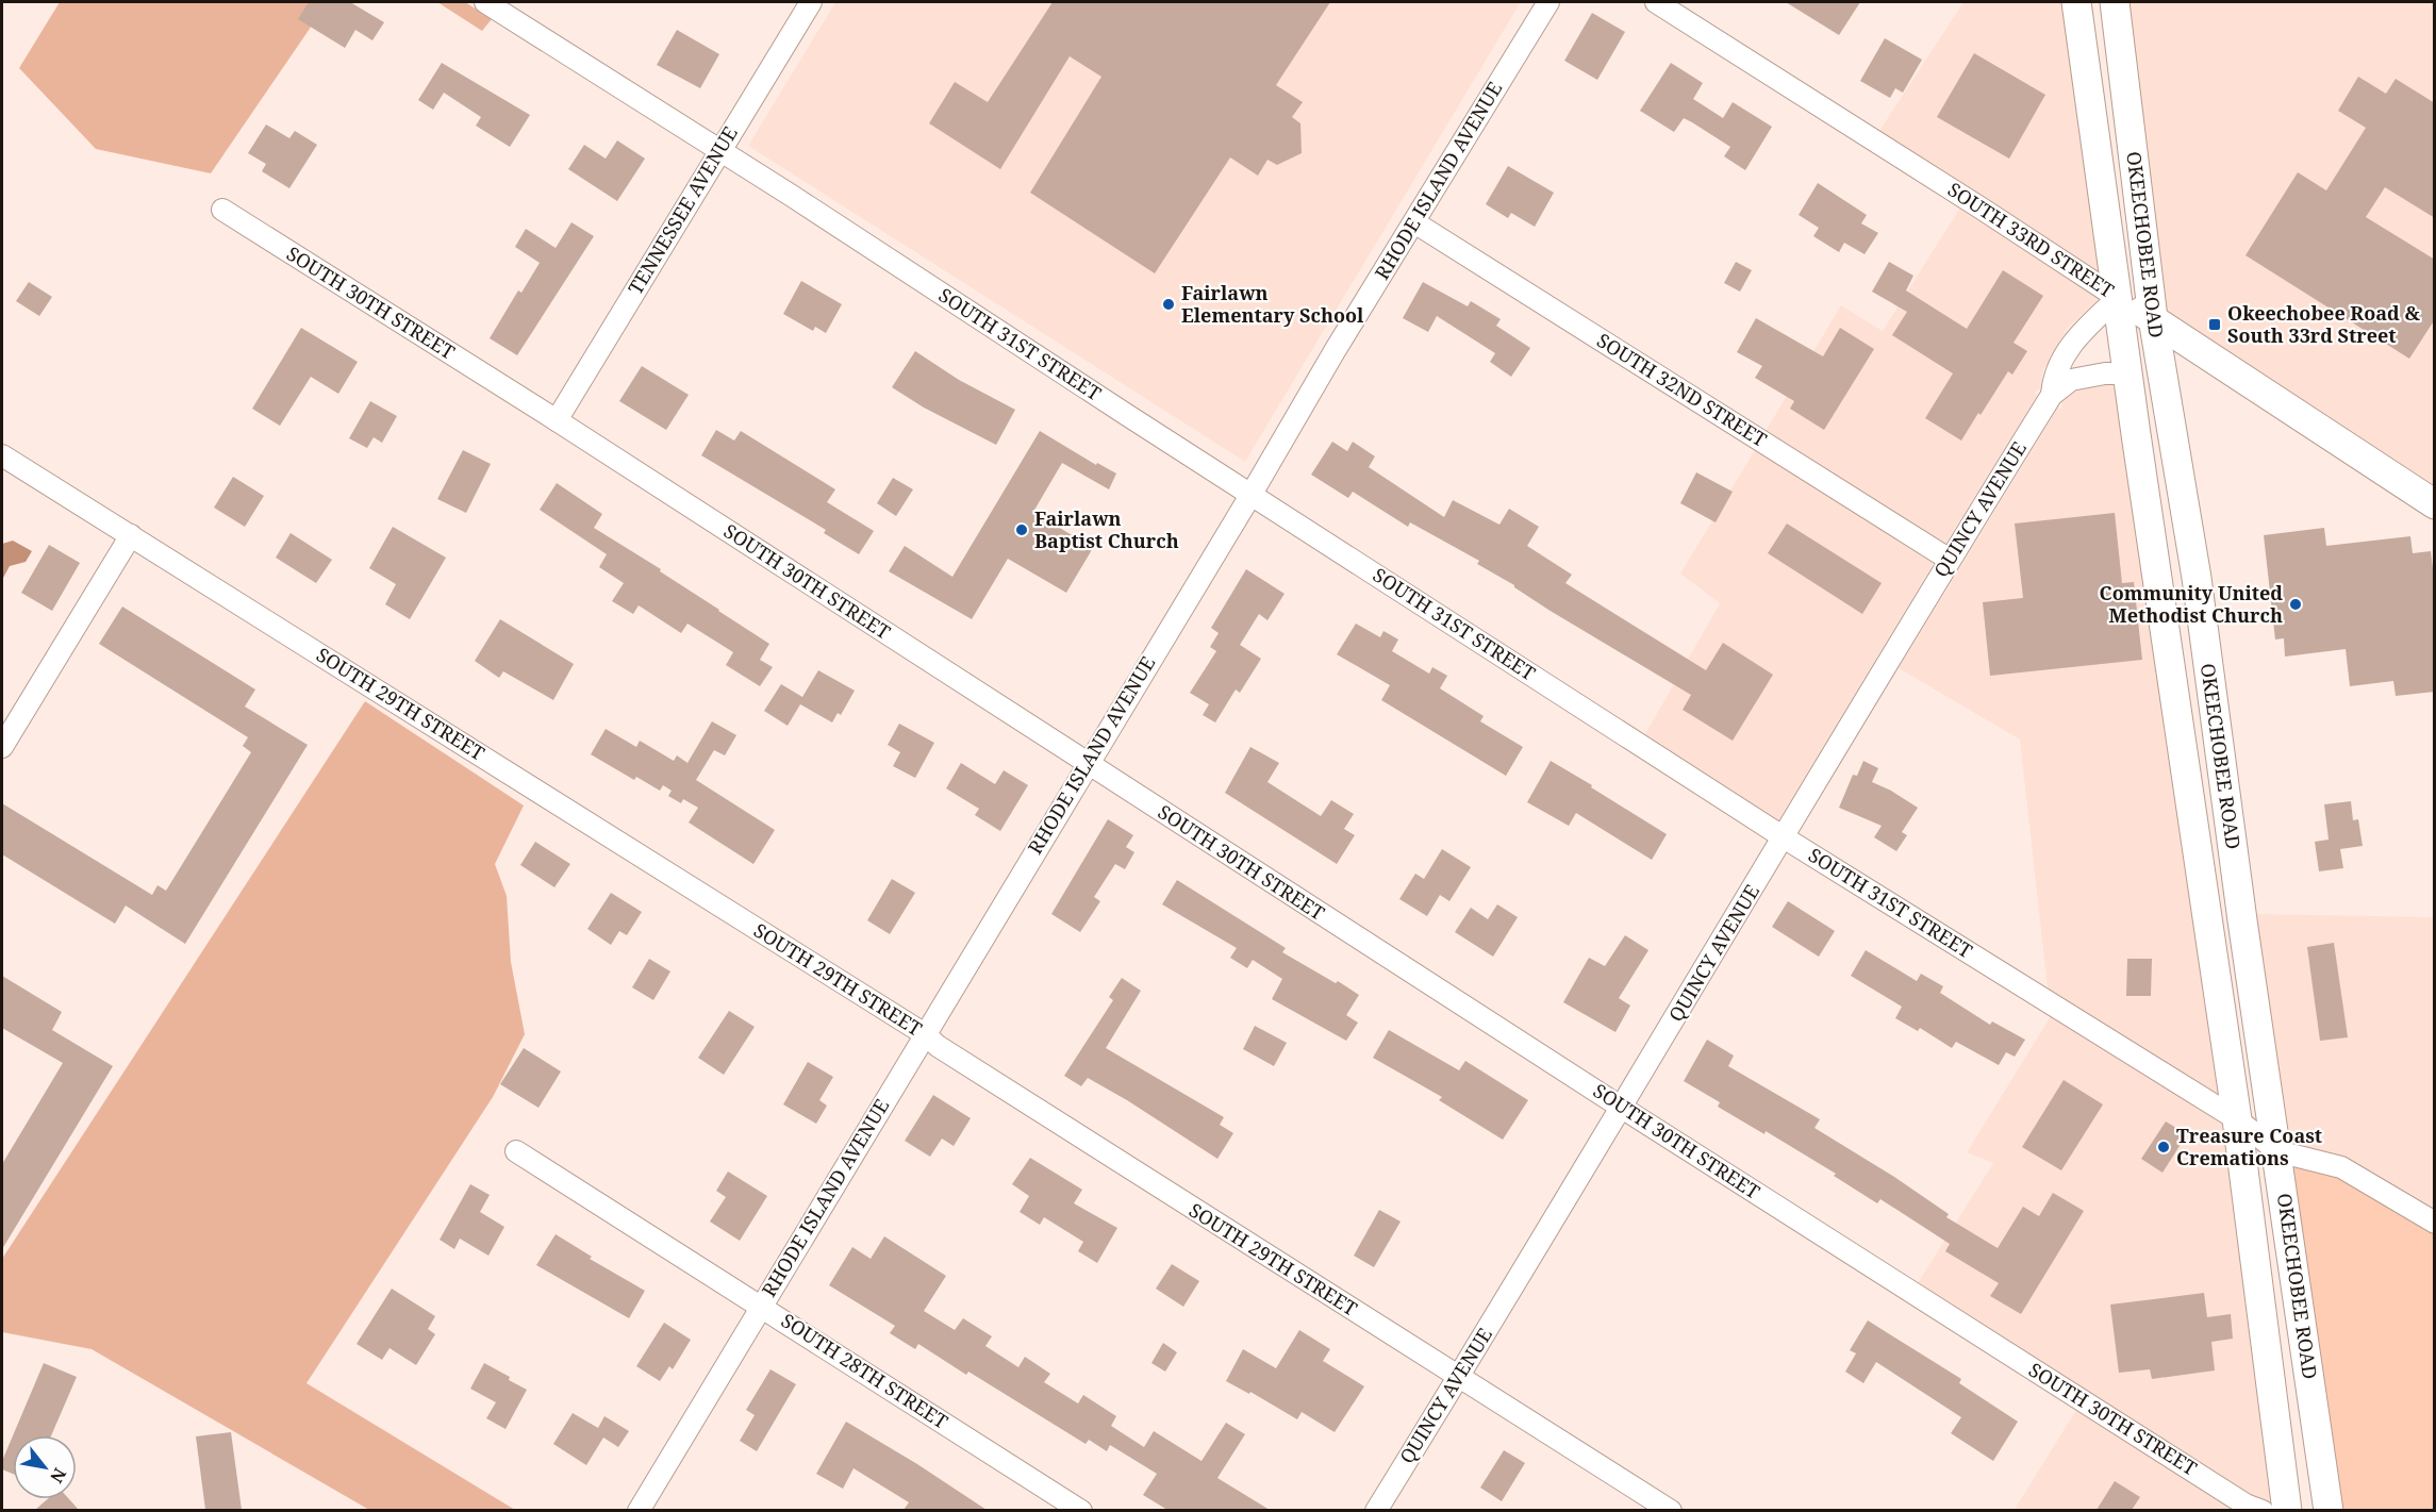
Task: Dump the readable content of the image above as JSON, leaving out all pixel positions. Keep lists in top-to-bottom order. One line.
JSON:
{"streets":{"main road":["SOUTH 33RD STREET","OKEECHOBEE ROAD"],"street":["RHODE ISLAND AVENUE","TENNESSEE AVENUE","SOUTH 30TH STREET","SOUTH 31ST STREET","SOUTH 32ND STREET","QUINCY AVENUE","SOUTH 29TH STREET","SOUTH 28TH STREET"]},"crossings":[["RHODE ISLAND AVENUE","SOUTH 30TH STREET"],["RHODE ISLAND AVENUE","SOUTH 31ST STREET"],["RHODE ISLAND AVENUE","SOUTH 32ND STREET"],["RHODE ISLAND AVENUE","SOUTH 29TH STREET"],["RHODE ISLAND AVENUE","SOUTH 28TH STREET"],["TENNESSEE AVENUE","SOUTH 30TH STREET"],["TENNESSEE AVENUE","SOUTH 31ST STREET"],["SOUTH 33RD STREET","OKEECHOBEE ROAD"],["SOUTH 33RD STREET","QUINCY AVENUE"],["OKEECHOBEE ROAD","SOUTH 31ST STREET"],["OKEECHOBEE ROAD","QUINCY AVENUE"],["SOUTH 30TH STREET","QUINCY AVENUE"],["SOUTH 31ST STREET","QUINCY AVENUE"],["SOUTH 32ND STREET","QUINCY AVENUE"],["QUINCY AVENUE","SOUTH 29TH STREET"]],"places":{"other":["Fairlawn Elementary School","Fairlawn Baptist Church","Community United Methodist Church","Treasure Coast Cremations"],"transit":["Okeechobee Road & South 33rd Street"]},"north":"bottom right"}
